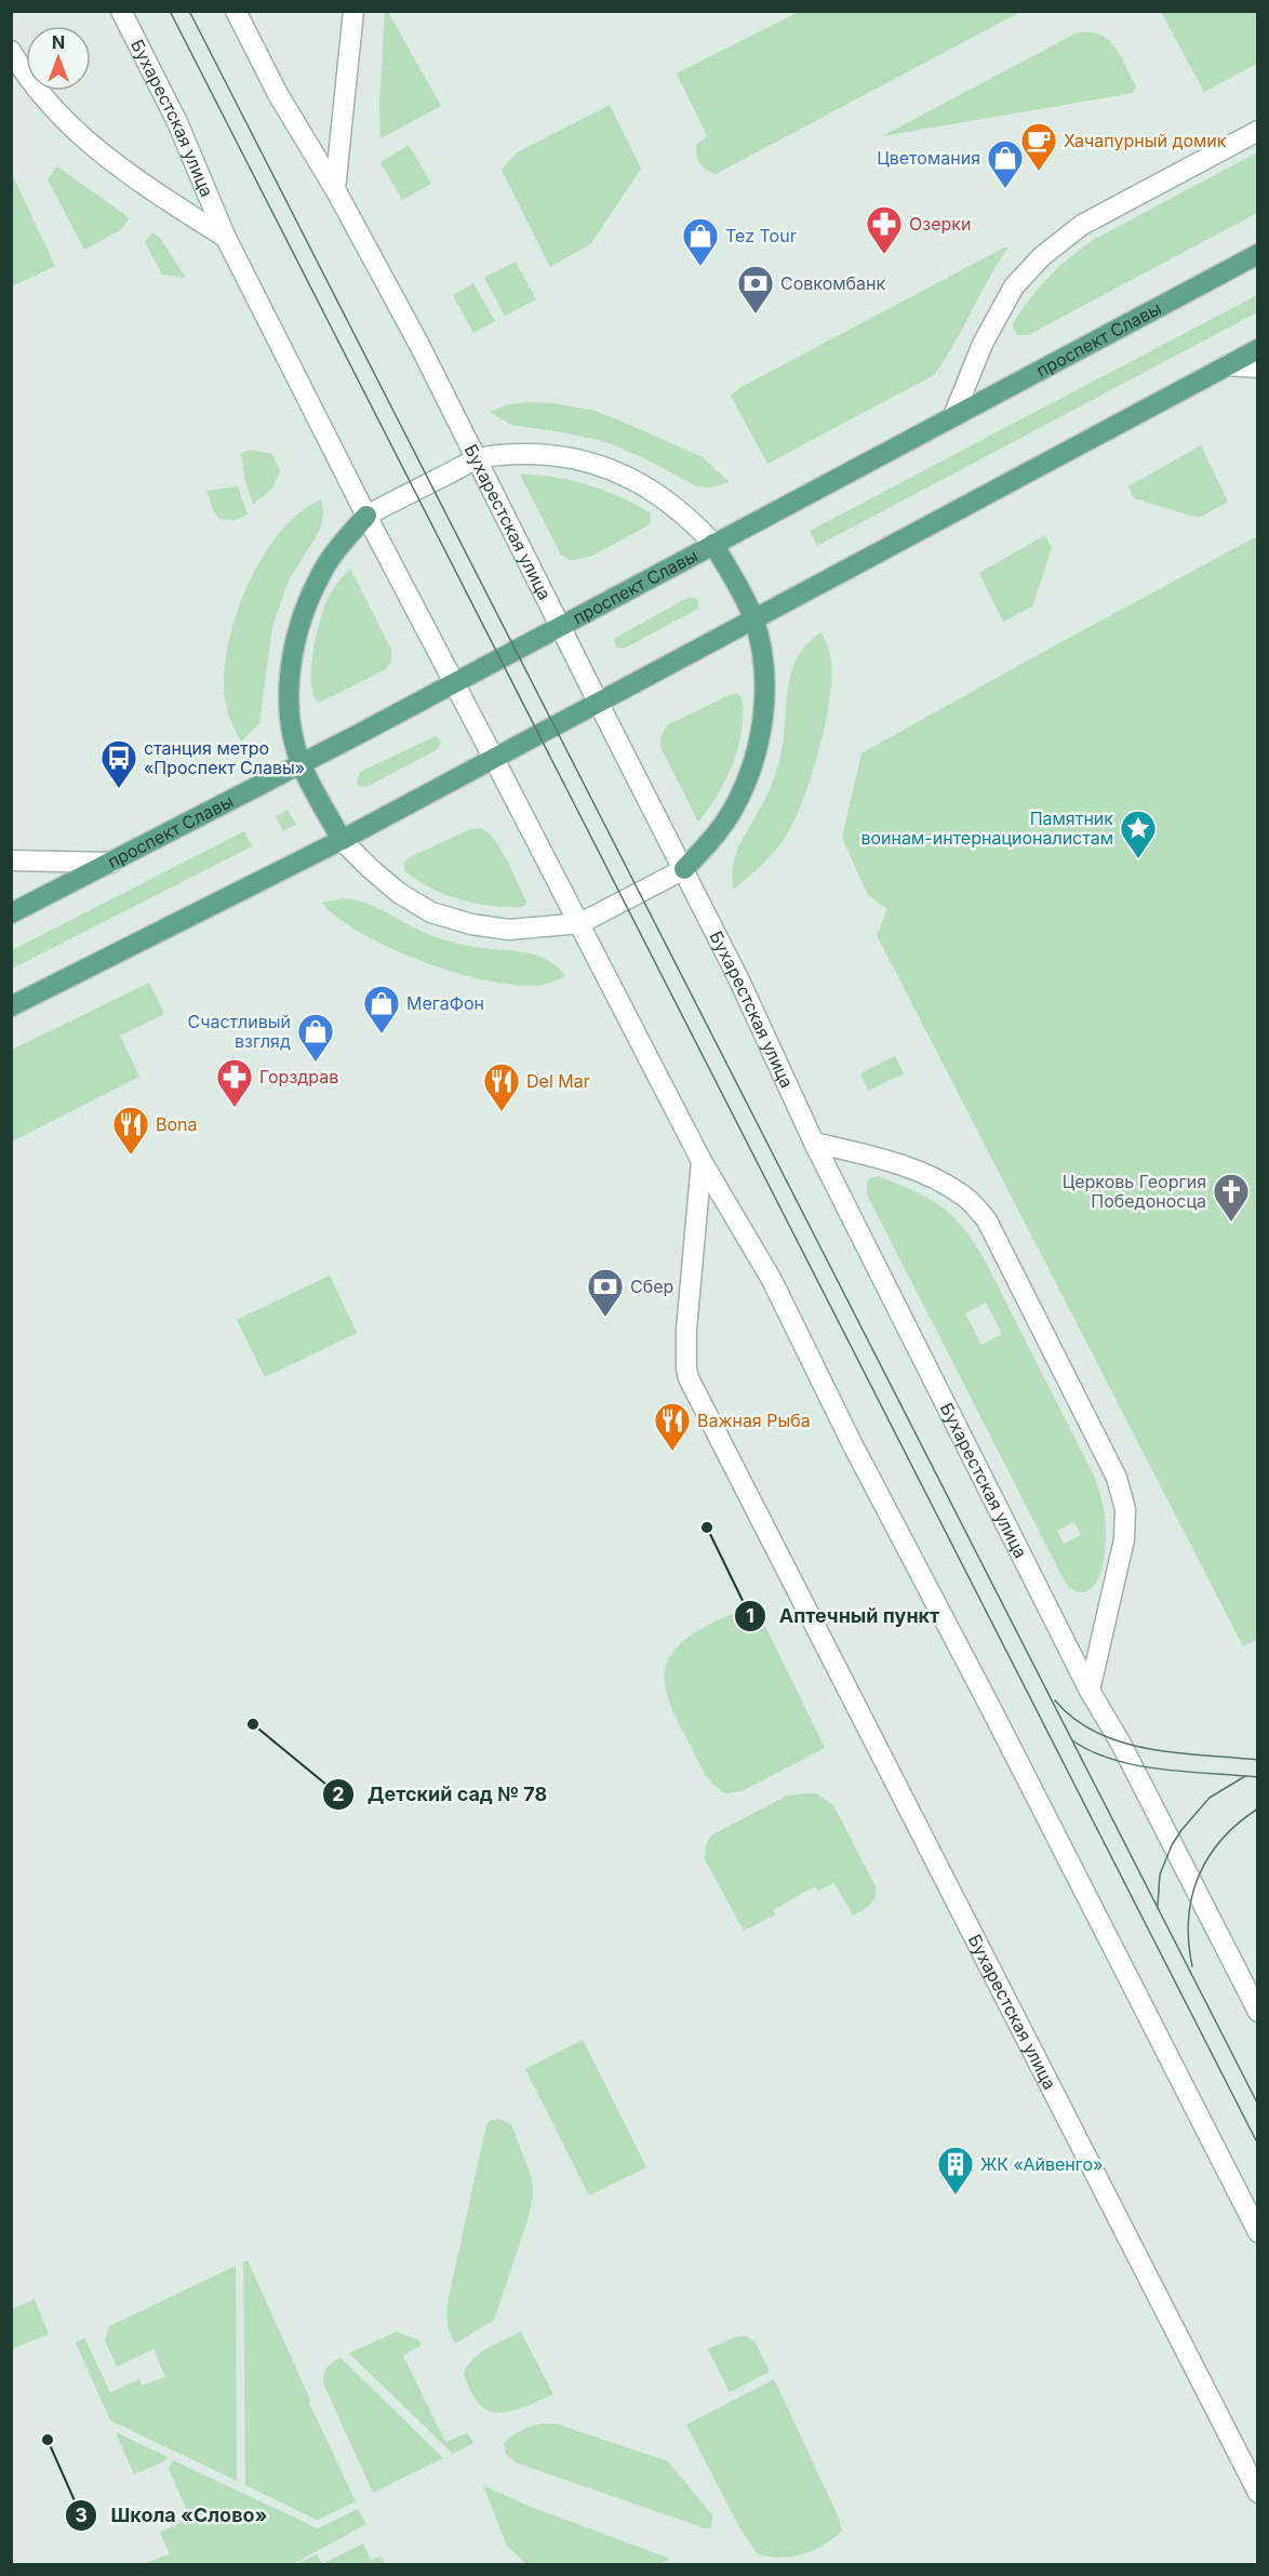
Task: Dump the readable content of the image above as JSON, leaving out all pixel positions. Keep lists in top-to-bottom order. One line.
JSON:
{"streets":{"main road":["Бухарестская улица","проспект Славы"]},"crossings":[["Бухарестская улица","проспект Славы"]],"places":{"cafe":["Хачапурный домик"],"shop":["Цветомания","Tez Tour","МегаФон","Счастливый взгляд"],"pharmacy":["Озерки","Горздрав"],"bank":["Совкомбанк","Сбер"],"bus stop":["станция метро «Проспект Славы»"],"place":["Памятник воинам-интернационалистам"],"restaurant":["Del Mar","Bona","Важная Рыба"],"church":["Церковь Георгия Победоносца"],"other":["Аптечный пункт","Детский сад № 78","Школа «Слово»"],"building":["ЖК «Айвенго»"]},"north":"top"}
